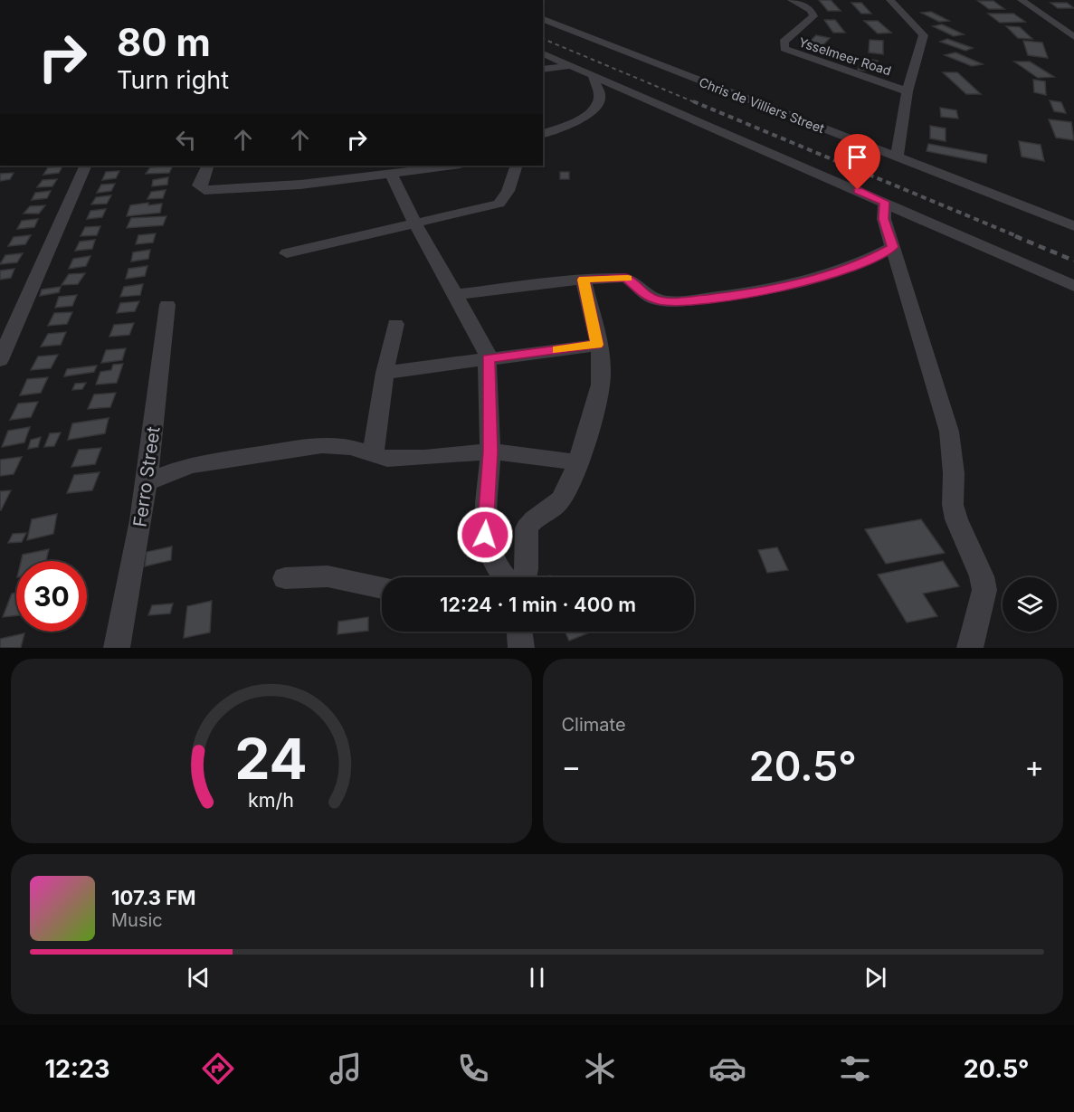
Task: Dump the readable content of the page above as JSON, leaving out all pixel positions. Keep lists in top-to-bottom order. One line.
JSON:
{"streets":{"street":["Ysselmeer Road","Chris de Villiers Street","Ferro Street"]},"page":{"turn":["80 m","Turn right"],"limit":"30","trip":"12:24 · 1 min · 400 m","tile":"Climate","heat":["−","20.5°","+"],"song":["107.3 FM","Music"],"tabs":["12:23","20.5°"],"gauge":["24","km/h"]}}
